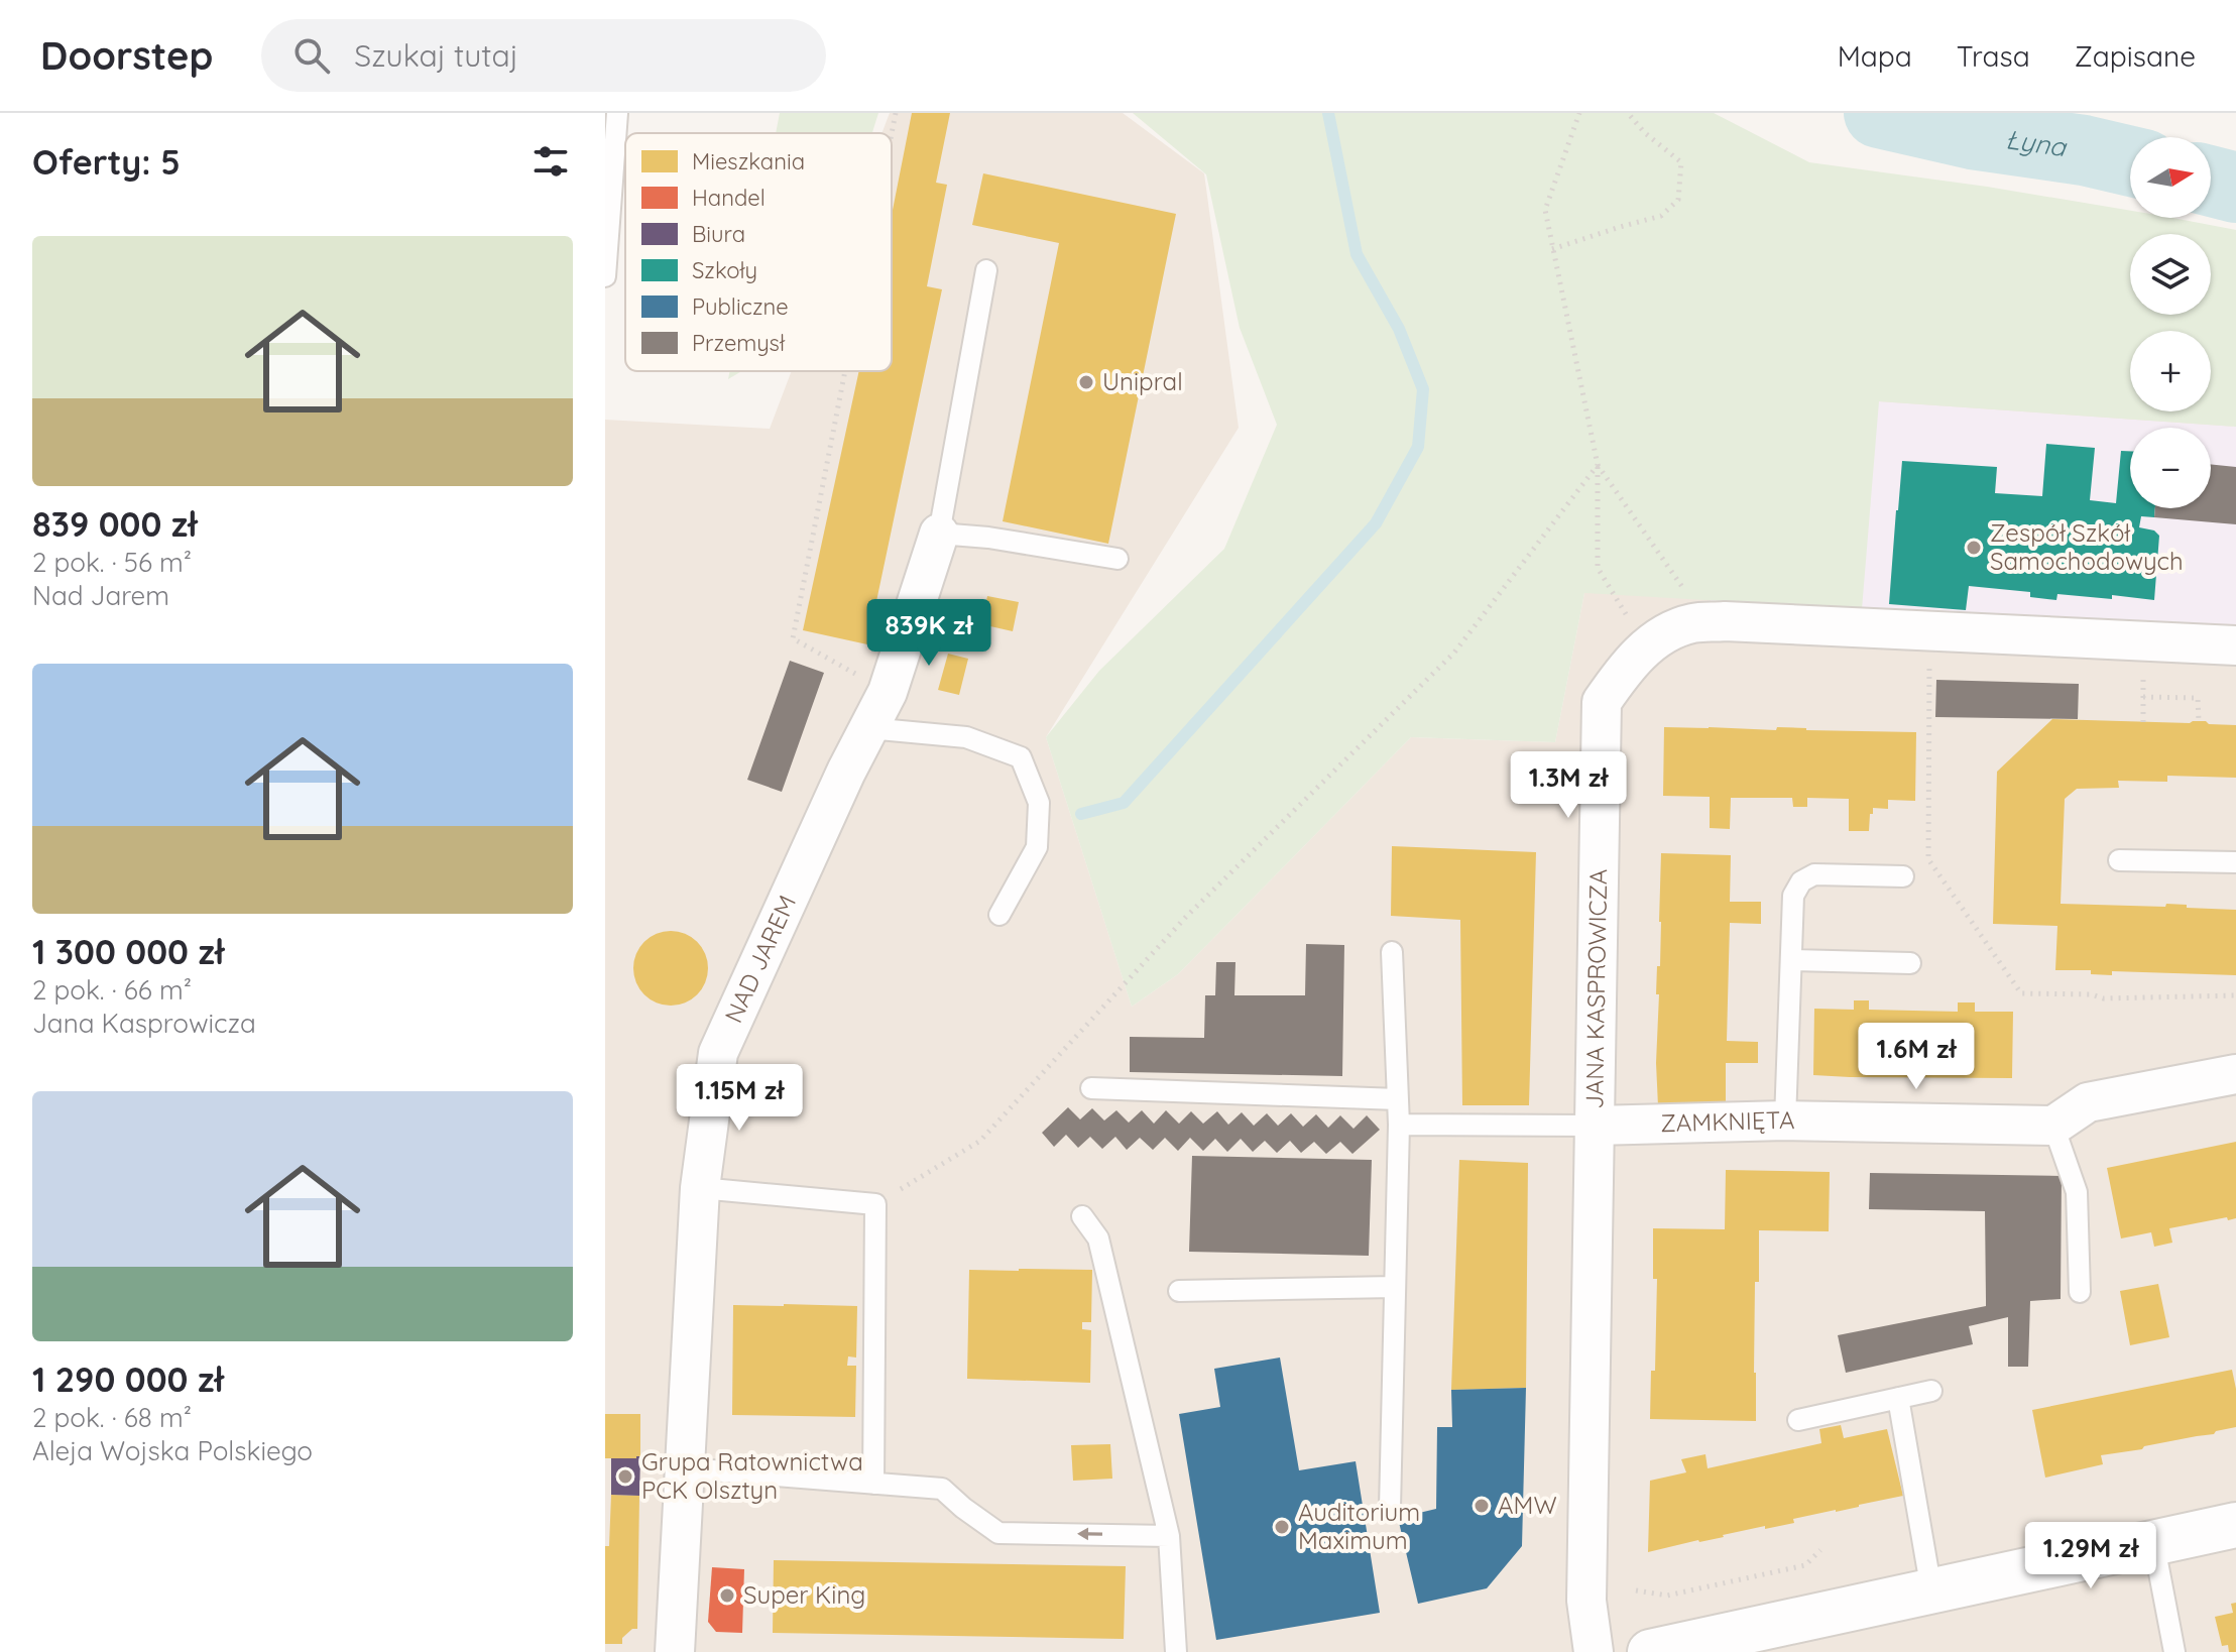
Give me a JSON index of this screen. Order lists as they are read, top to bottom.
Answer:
{
  "streets": {
    "street": ["NAD JAREM", "JANA KASPROWICZA", "ZAMKNIĘTA"]
  },
  "crossings": [
    ["JANA KASPROWICZA", "ZAMKNIĘTA"]
  ],
  "water": ["Łyna"],
  "places": [
    "Unipral",
    "Zespół Szkół Samochodowych",
    "Grupa Ratownictwa PCK Olsztyn",
    "AMW",
    "Auditorium Maximum",
    "Super King"
  ],
  "legend": [
    "Mieszkania",
    "Handel",
    "Biura",
    "Szkoły",
    "Publiczne",
    "Przemysł"
  ],
  "north": "right",
  "page": {
    "header": "Doorstep",
    "search": "Szukaj tutaj",
    "nav": ["Mapa", "Trasa", "Zapisane"],
    "heading": "Oferty: 5",
    "map_buttons": ["+", "−"],
    "list": [
      {
        "name": "839 000 zł",
        "note": "2 pok. · 56 m² · Nad Jarem"
      },
      {
        "name": "1 300 000 zł",
        "note": "2 pok. · 66 m² · Jana Kasprowicza"
      },
      {
        "name": "1 290 000 zł",
        "note": "2 pok. · 68 m² · Aleja Wojska Polskiego"
      }
    ],
    "price": [
      "839K zł",
      "1.3M zł",
      "1.6M zł",
      "1.15M zł",
      "1.29M zł"
    ]
  }
}
